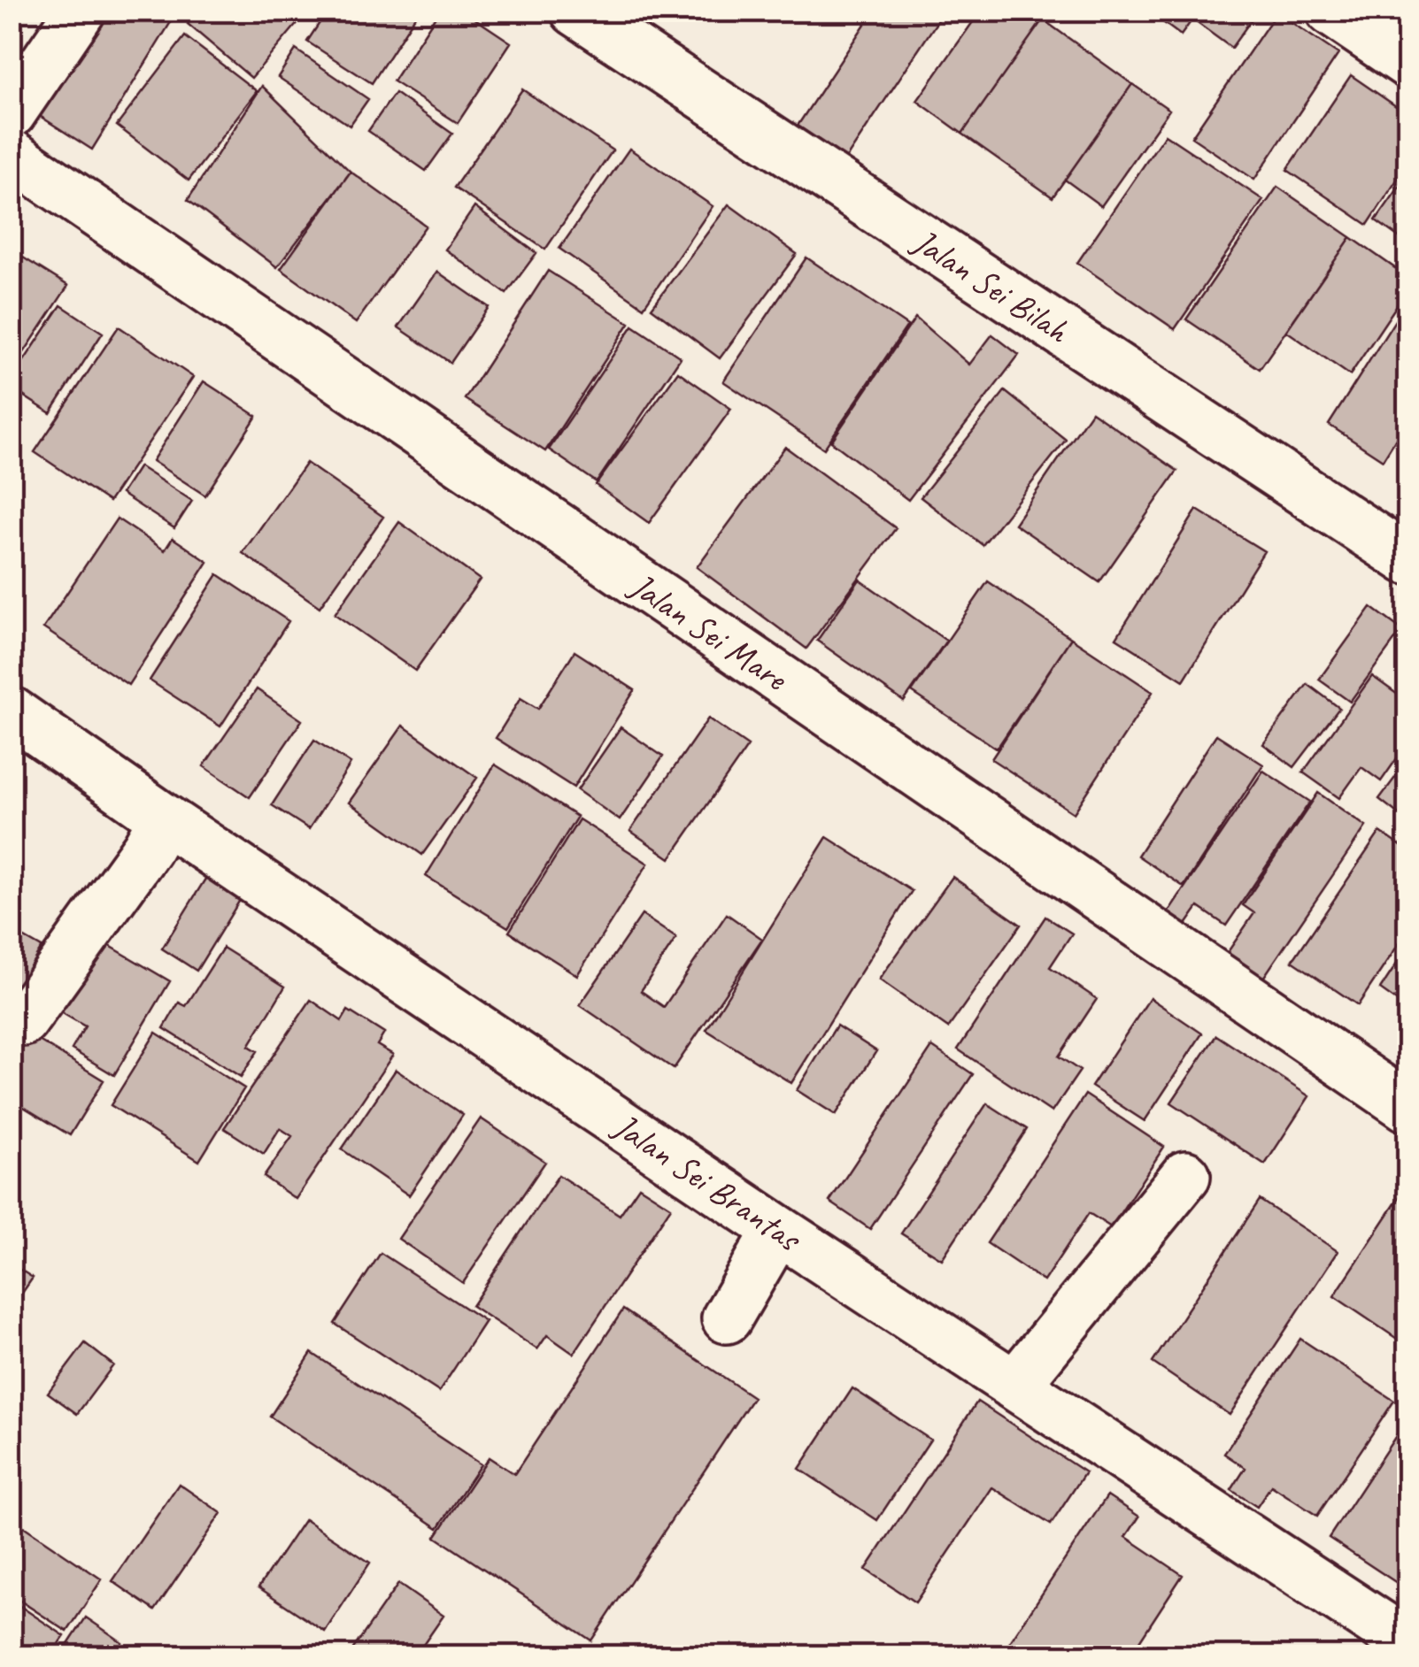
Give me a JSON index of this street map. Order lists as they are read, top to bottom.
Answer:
{
  "streets": {
    "street": ["Jalan Sei Bilah", "Jalan Sei Mare", "Jalan Sei Brantas"]
  }
}
